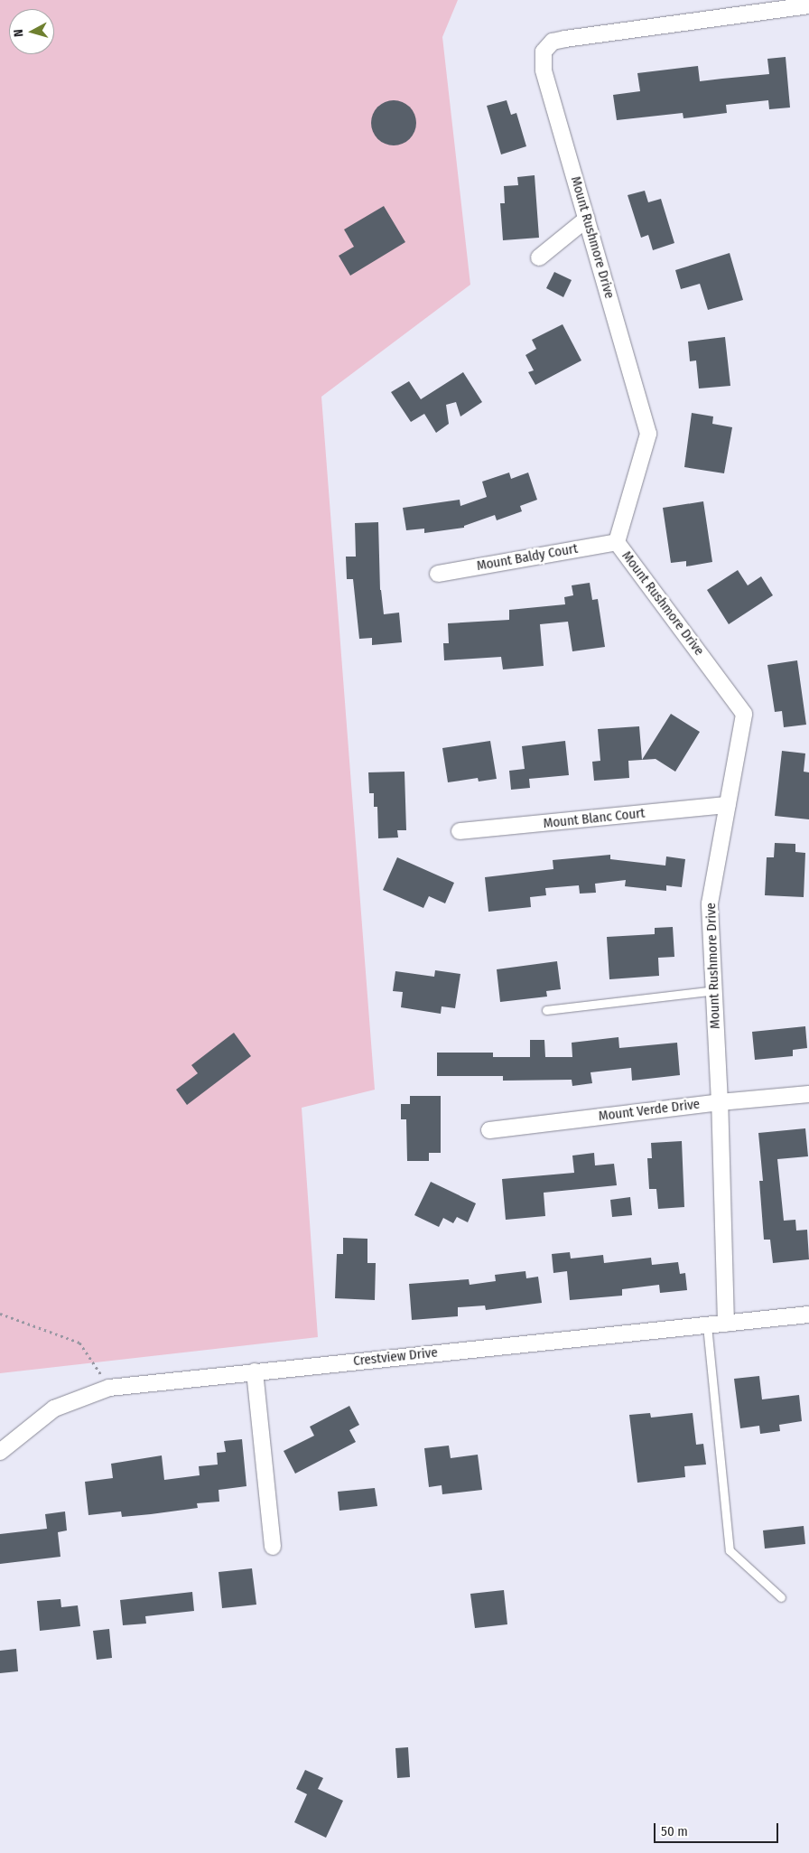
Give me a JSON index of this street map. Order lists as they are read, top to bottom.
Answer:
{
  "streets": {
    "street": [
      "Mount Rushmore Drive",
      "Mount Baldy Court",
      "Mount Blanc Court",
      "Mount Verde Drive",
      "Crestview Drive"
    ]
  },
  "crossings": [
    ["Mount Rushmore Drive", "Mount Baldy Court"],
    ["Mount Rushmore Drive", "Mount Blanc Court"],
    ["Mount Rushmore Drive", "Mount Verde Drive"],
    ["Mount Rushmore Drive", "Crestview Drive"]
  ],
  "scale_bar": "50 m",
  "north": "left"
}
